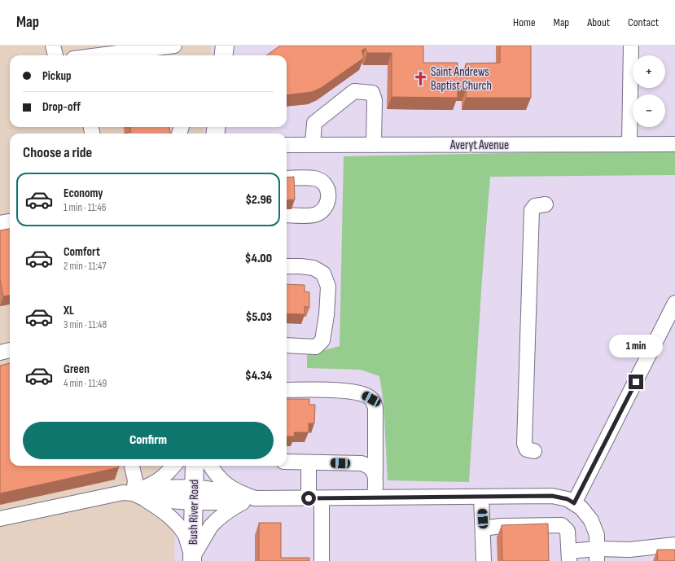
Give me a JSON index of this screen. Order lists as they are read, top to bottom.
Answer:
{
  "streets": {
    "main road": ["Bush River Road"],
    "street": ["Averyt Avenue"]
  },
  "places": {
    "church": ["Saint Andrews Baptist Church"]
  },
  "page": {
    "header": "Map",
    "nav": [
      "Home",
      "Map",
      "About",
      "Contact"
    ],
    "map_buttons": ["+", "−"],
    "banner": ["Pickup", "Drop-off"],
    "heading": "Choose a ride",
    "list": [
      {
        "name": "Economy",
        "note": "1 min · 11:46",
        "value": "$2.96"
      },
      {
        "name": "Comfort",
        "note": "2 min · 11:47",
        "value": "$4.00"
      },
      {
        "name": "XL",
        "note": "3 min · 11:48",
        "value": "$5.03"
      },
      {
        "name": "Green",
        "note": "4 min · 11:49",
        "value": "$4.34"
      }
    ],
    "bubble": "1 min",
    "buttons": "Confirm"
  }
}
